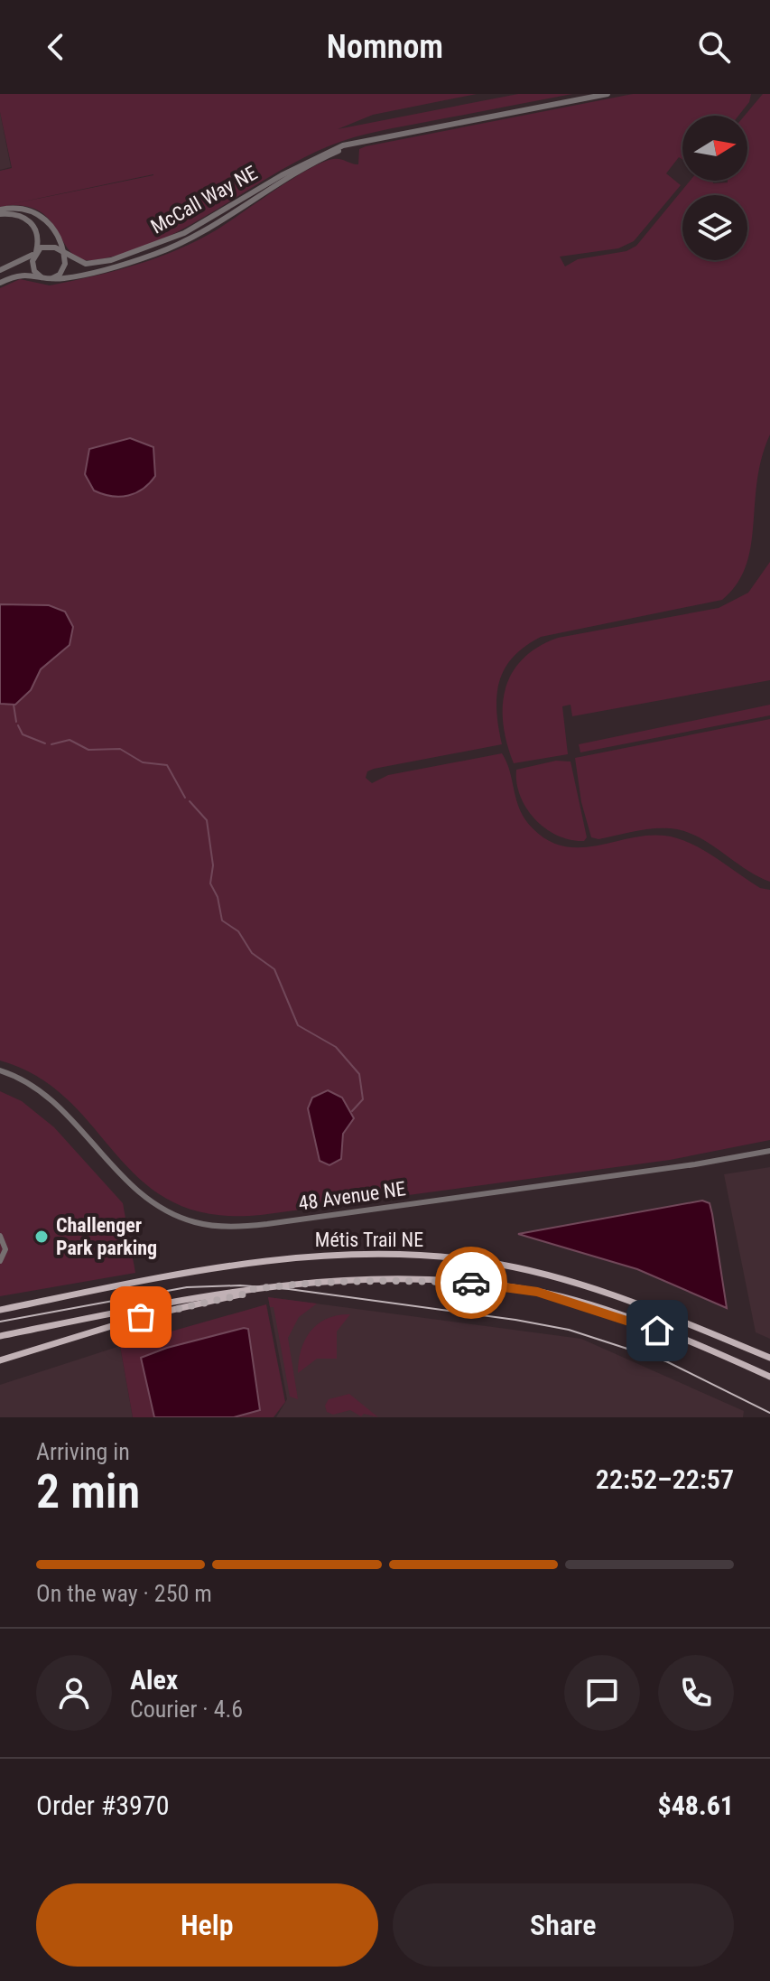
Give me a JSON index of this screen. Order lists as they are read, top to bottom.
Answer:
{
  "streets": {
    "main road": ["Métis Trail NE"],
    "street": ["McCall Way NE", "48 Avenue NE"]
  },
  "places": ["Challenger Park parking"],
  "north": "right",
  "page": {
    "header": "Nomnom",
    "heading": ["2 min", "Arriving in", "22:52–22:57"],
    "panel": [
      "Alex",
      "Courier · 4.6",
      "Order #3970",
      "$48.61"
    ],
    "bar": "On the way · 250 m",
    "buttons": ["Help", "Share"]
  }
}
